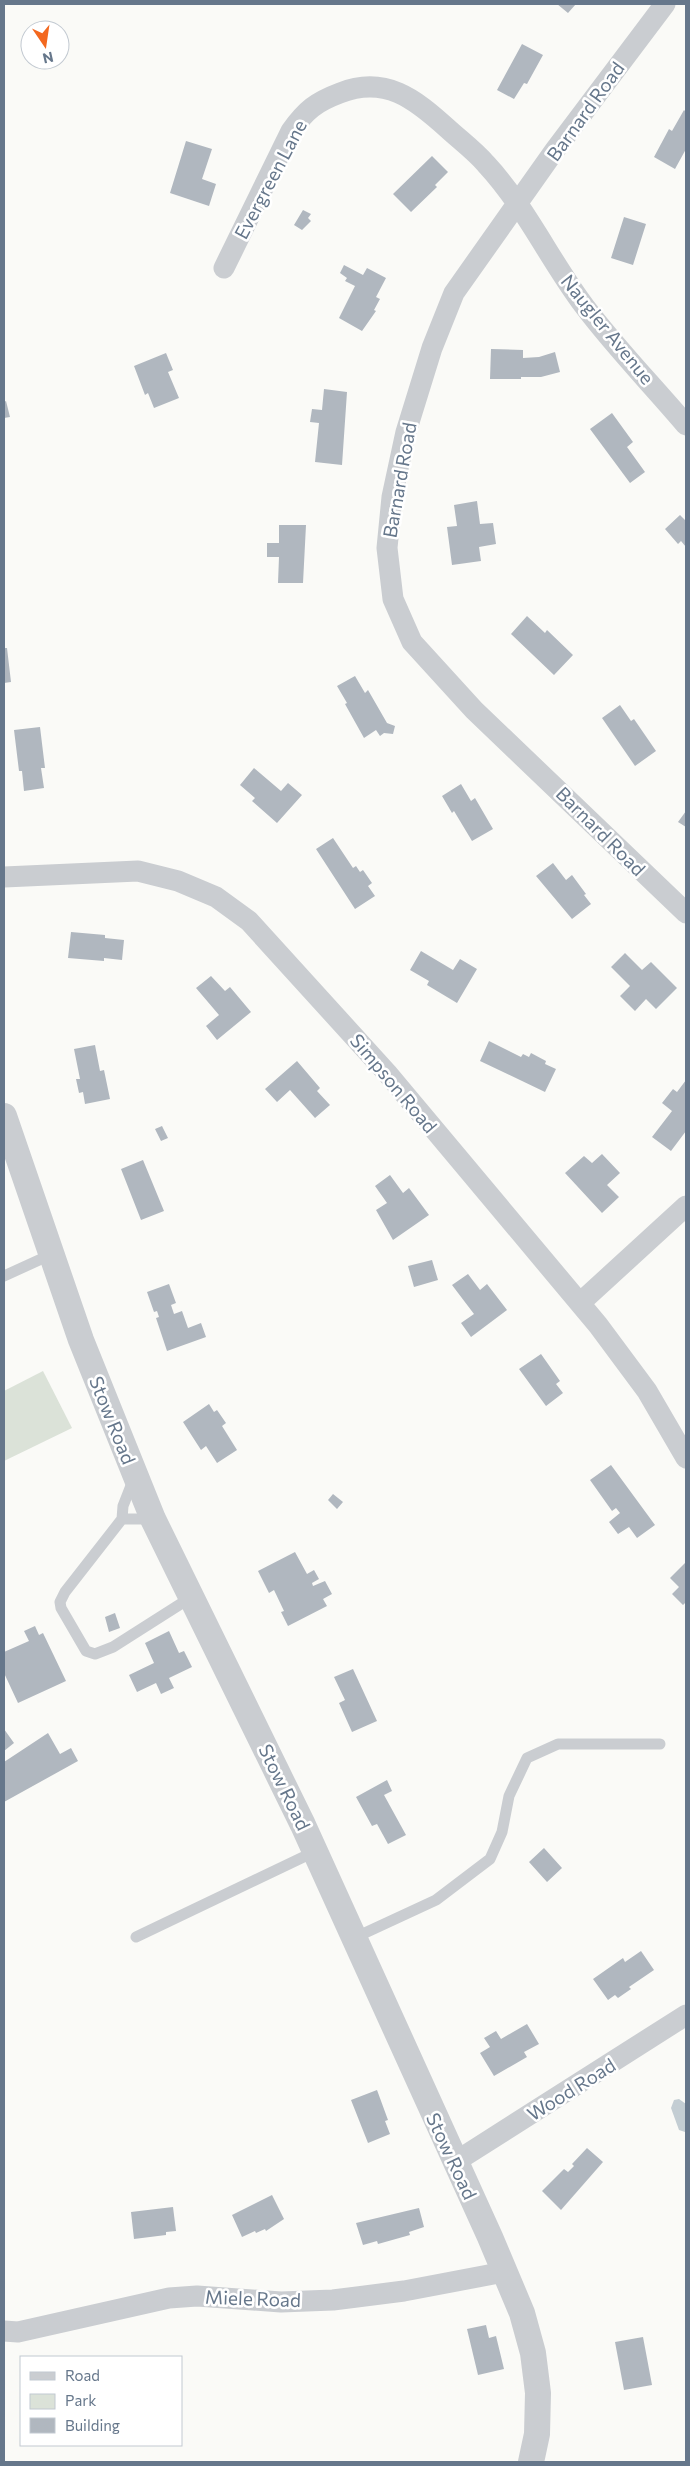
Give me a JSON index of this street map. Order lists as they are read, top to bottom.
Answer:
{
  "streets": {
    "street": [
      "Barnard Road",
      "Evergreen Lane",
      "Naugler Avenue",
      "Simpson Road",
      "Stow Road",
      "Wood Road",
      "Miele Road"
    ]
  },
  "crossings": [
    ["Barnard Road", "Evergreen Lane"],
    ["Barnard Road", "Naugler Avenue"],
    ["Evergreen Lane", "Naugler Avenue"],
    ["Stow Road", "Wood Road"],
    ["Stow Road", "Miele Road"]
  ],
  "legend": ["Road", "Park", "Building"],
  "north": "bottom"
}
